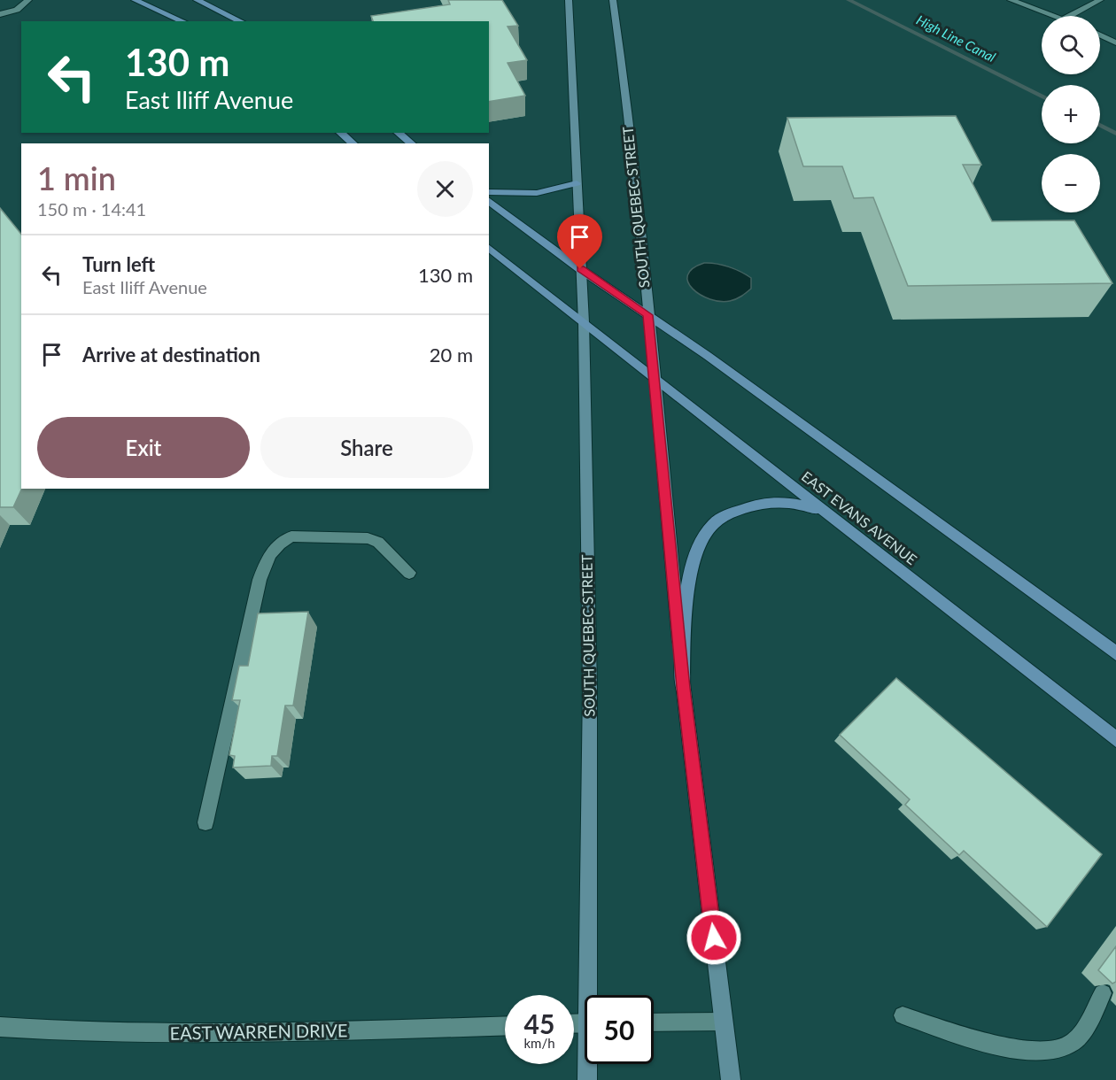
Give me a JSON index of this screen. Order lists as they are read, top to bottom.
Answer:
{
  "streets": {
    "main road": ["SOUTH QUEBEC STREET", "EAST EVANS AVENUE"],
    "street": ["EAST WARREN DRIVE"]
  },
  "crossings": [
    ["SOUTH QUEBEC STREET", "EAST EVANS AVENUE"]
  ],
  "water": ["High Line Canal"],
  "page": {
    "map_buttons": ["+", "−"],
    "turn": ["130 m", "East Iliff Avenue"],
    "heading": ["1 min", "150 m · 14:41"],
    "list": [
      {
        "name": "Turn left",
        "note": "East Iliff Avenue",
        "value": "130 m"
      },
      {
        "name": "Arrive at destination",
        "value": "20 m"
      }
    ],
    "buttons": ["Exit", "Share"],
    "speed": "45 km/h",
    "limit": "50"
  }
}
